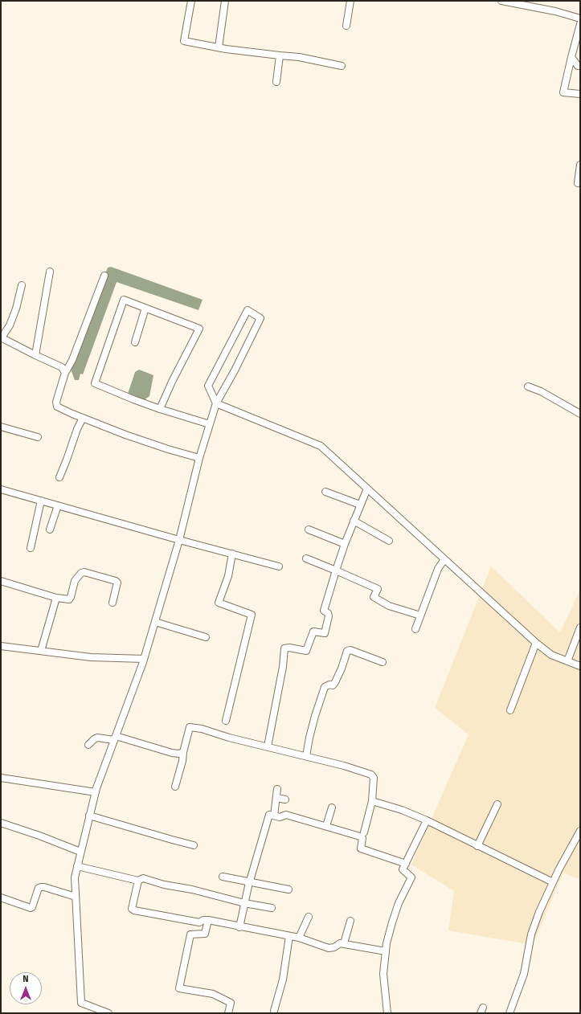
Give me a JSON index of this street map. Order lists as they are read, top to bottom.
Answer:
{
  "north": "top"
}
